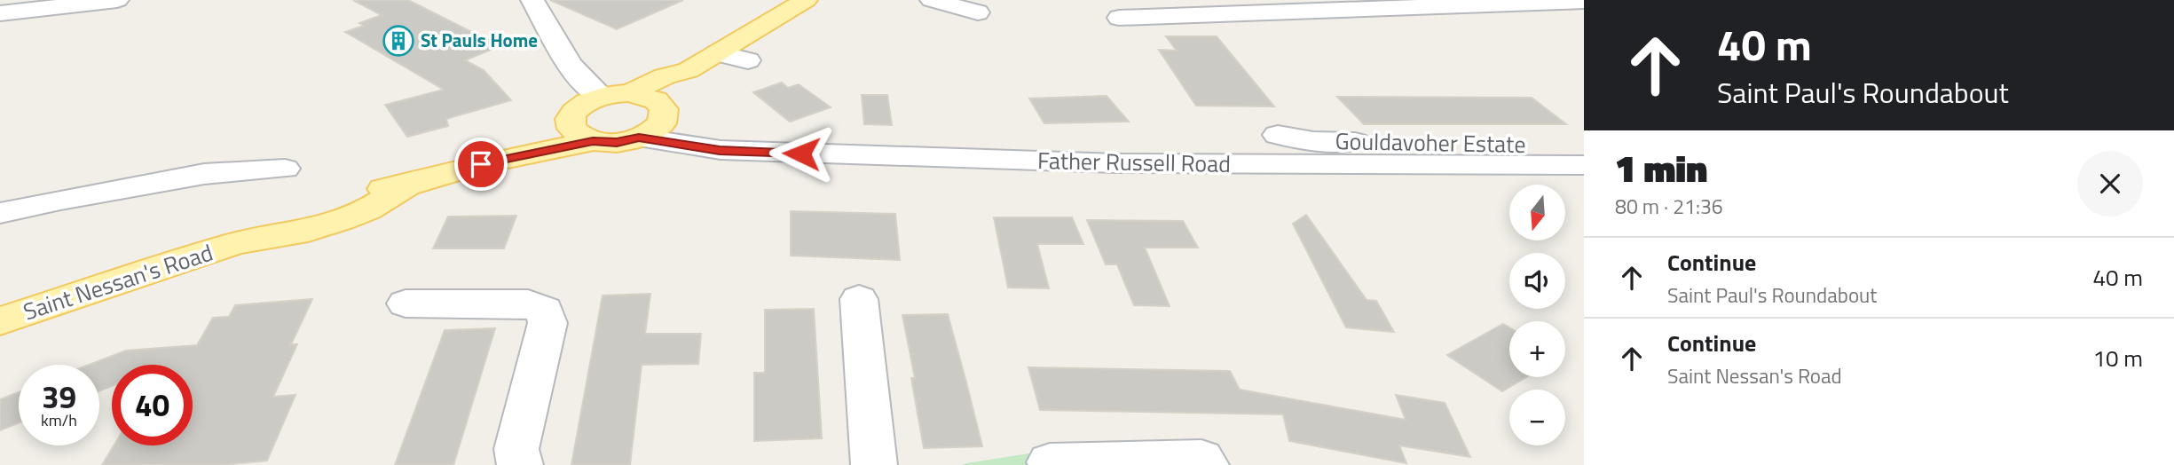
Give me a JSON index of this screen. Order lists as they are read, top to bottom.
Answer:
{
  "streets": {
    "main road": ["Saint Nessan's Road"],
    "street": ["Gouldavoher Estate", "Father Russell Road"]
  },
  "crossings": [
    ["Father Russell Road", "Saint Nessan's Road"]
  ],
  "places": {
    "building": ["St Pauls Home"]
  },
  "north": "bottom",
  "page": {
    "turn": ["40 m", "Saint Paul's Roundabout"],
    "heading": ["1 min", "80 m · 21:36"],
    "map_buttons": ["+", "−"],
    "list": [
      {
        "name": "Continue",
        "note": "Saint Paul's Roundabout",
        "value": "40 m"
      },
      {
        "name": "Continue",
        "note": "Saint Nessan's Road",
        "value": "10 m"
      }
    ],
    "speed": "39 km/h",
    "limit": "40"
  }
}
